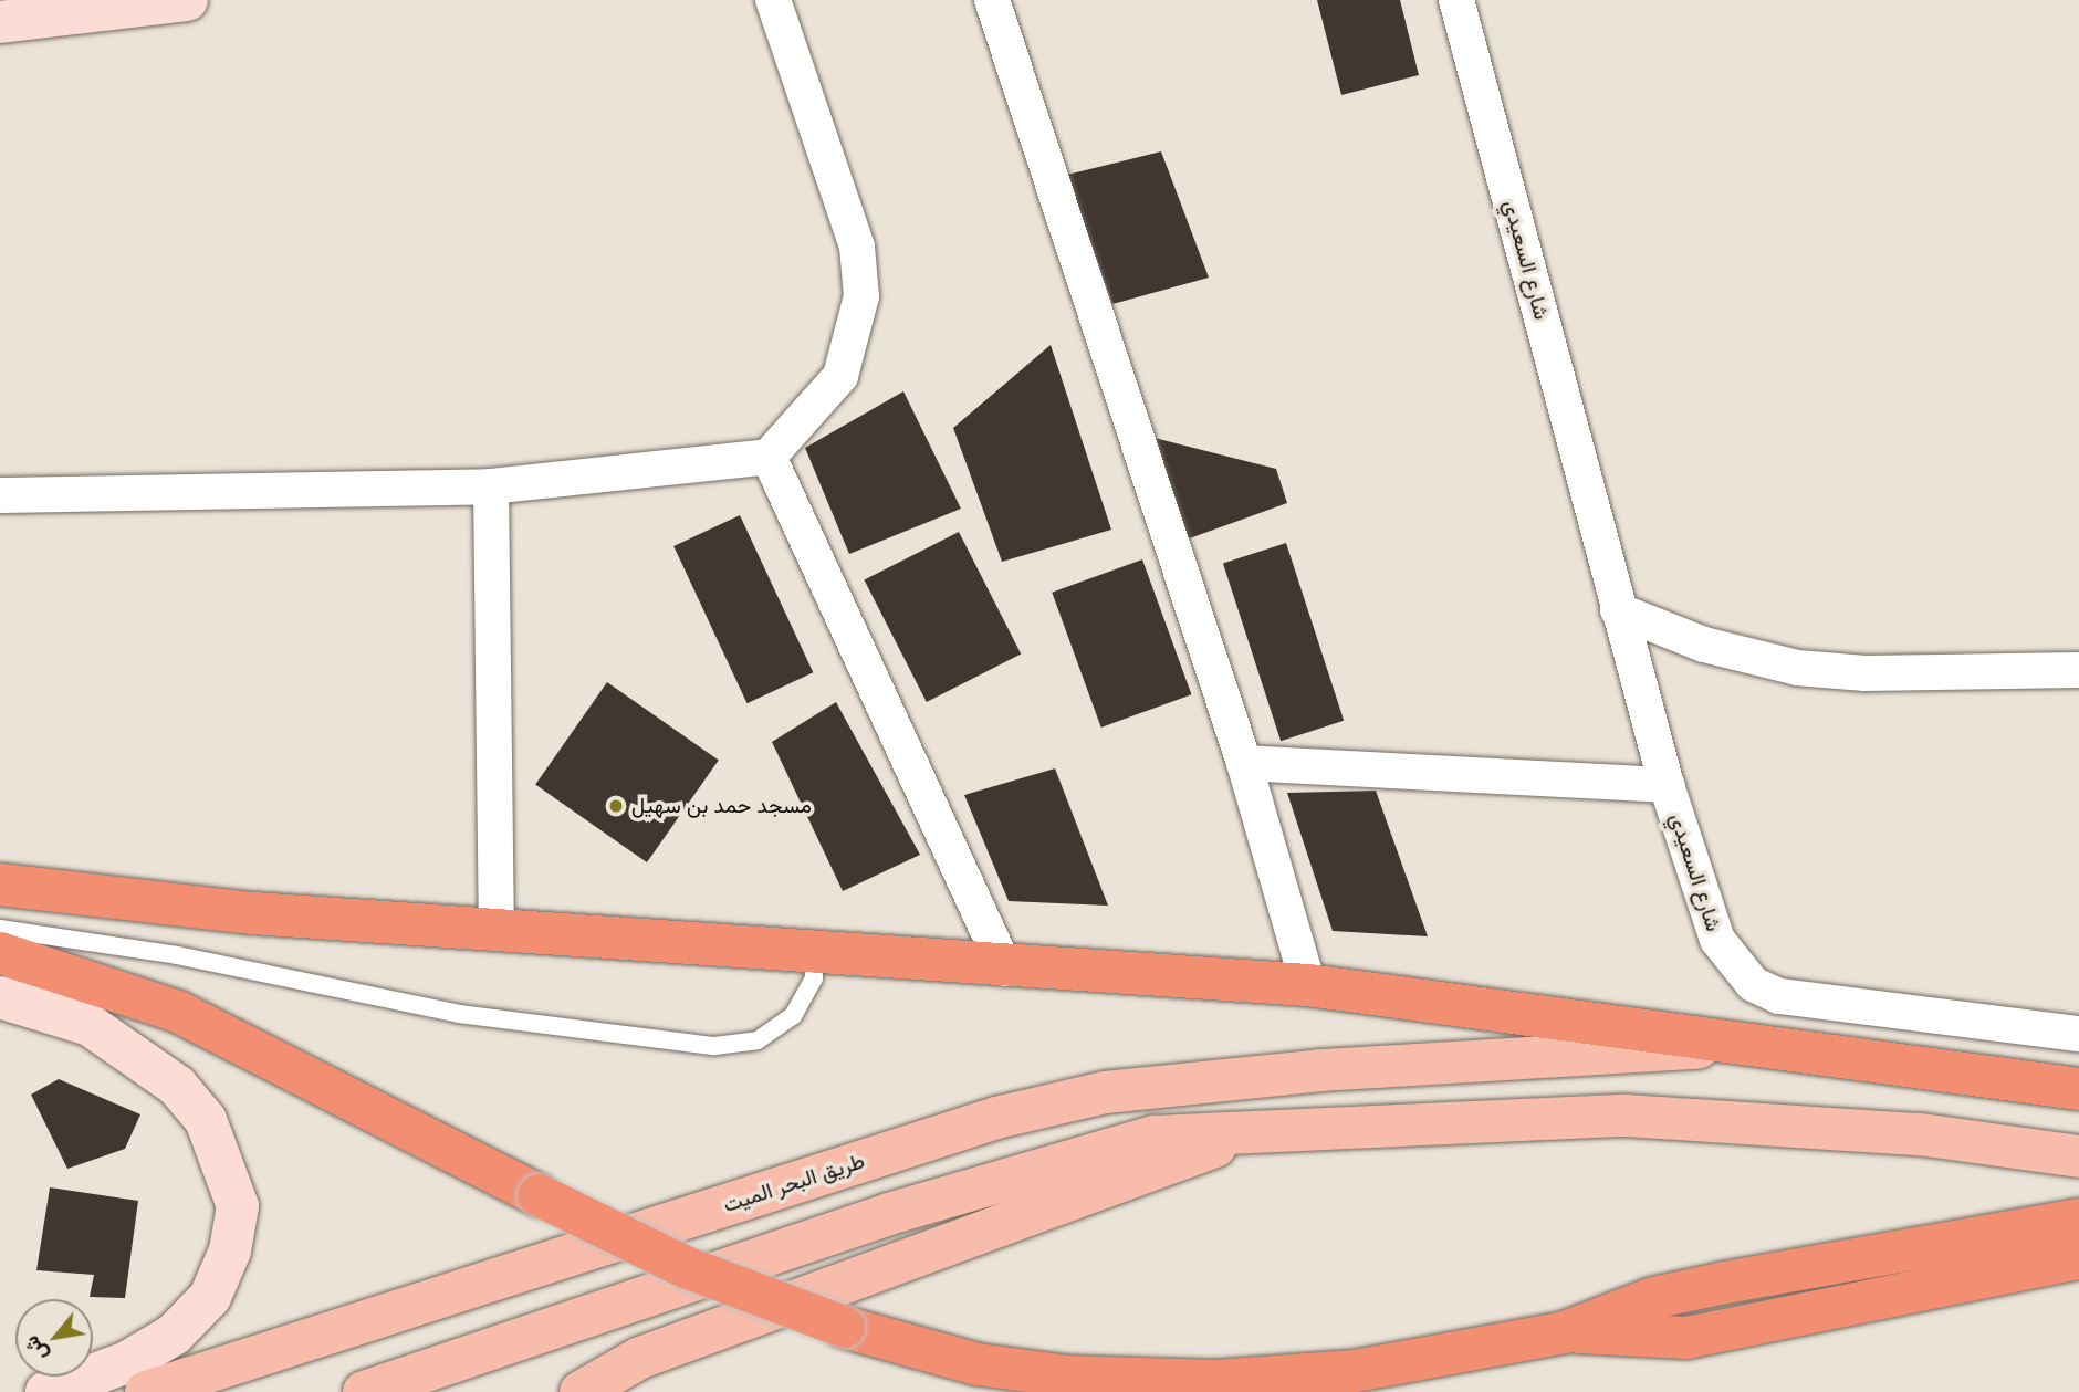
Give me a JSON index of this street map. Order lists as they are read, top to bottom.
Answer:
{
  "streets": {
    "main road": ["طريق البحر الميت"],
    "street": ["شارع السعيدي"]
  },
  "places": ["مسجد حمد بن سهيل"],
  "north": "bottom left"
}
